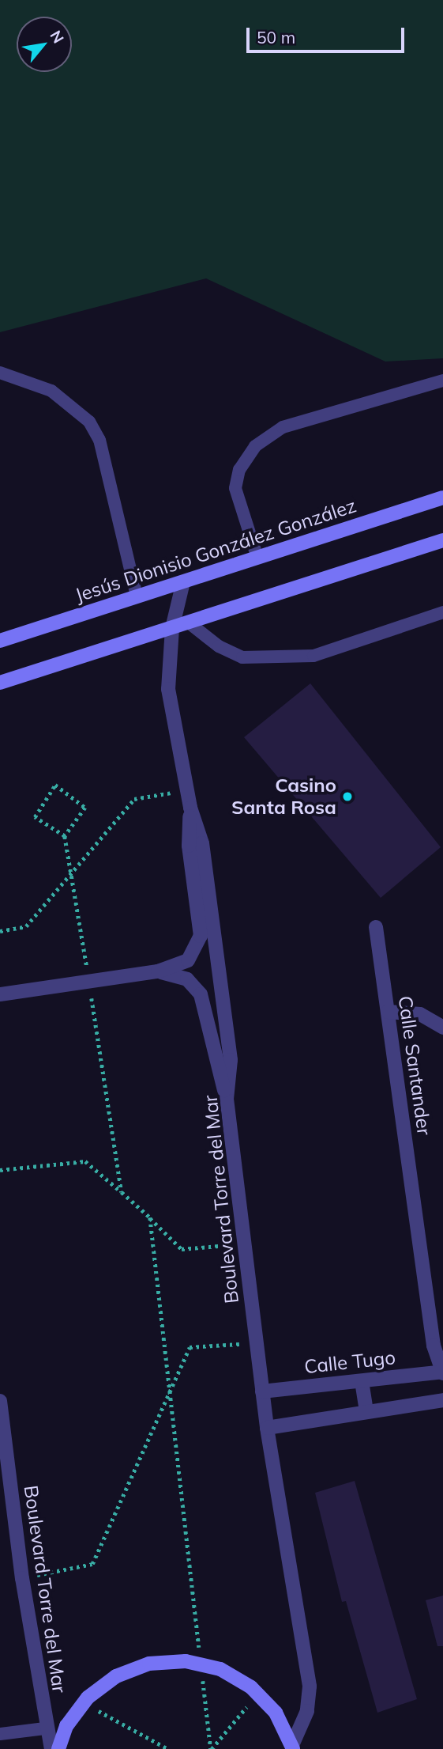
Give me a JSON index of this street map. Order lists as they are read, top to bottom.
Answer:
{
  "streets": {
    "main road": ["Jesús Dionisio González González"],
    "street": ["Calle Santander", "Boulevard Torre del Mar", "Calle Tugo"]
  },
  "crossings": [
    ["Jesús Dionisio González González", "Boulevard Torre del Mar"],
    ["Calle Santander", "Calle Tugo"],
    ["Boulevard Torre del Mar", "Calle Tugo"]
  ],
  "places": ["Casino Santa Rosa"],
  "scale_bar": "50 m",
  "north": "top right"
}
